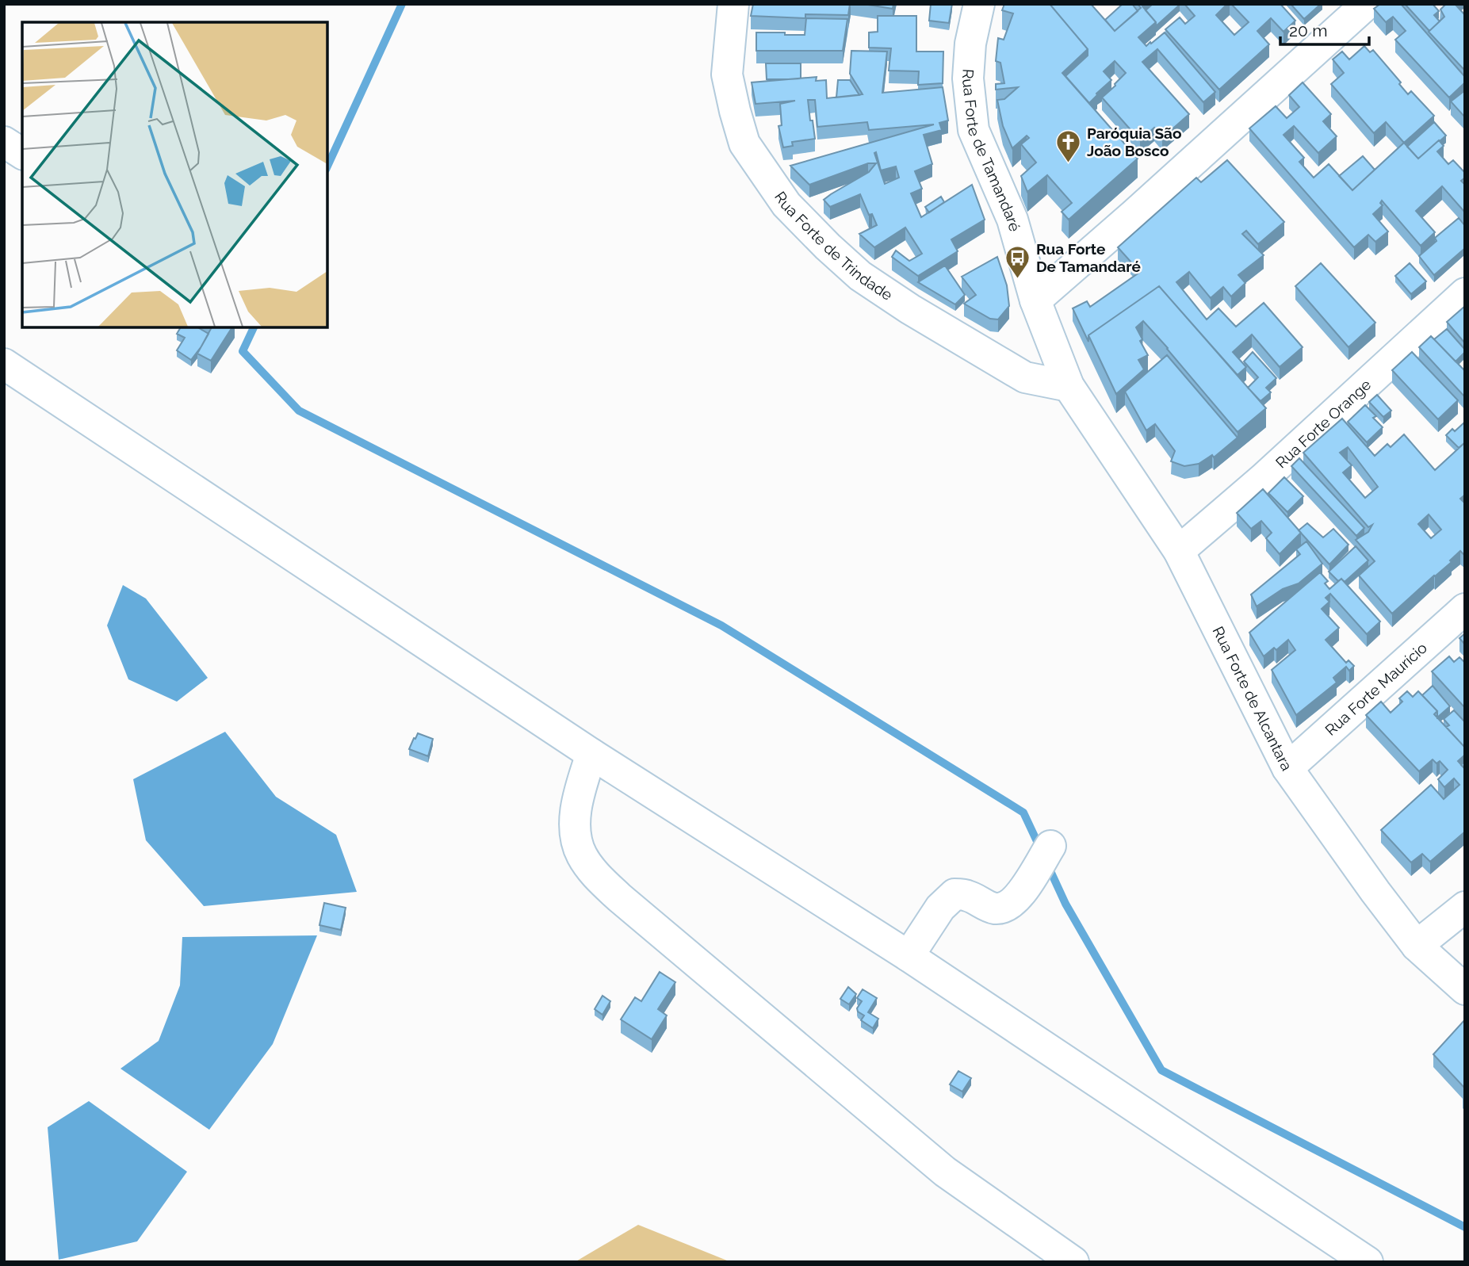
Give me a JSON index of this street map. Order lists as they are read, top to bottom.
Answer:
{
  "streets": {
    "street": [
      "Rua Forte de Tamandaré",
      "Rua Forte de Trindade",
      "Rua Forte Orange",
      "Rua Forte Maurício",
      "Rua Forte de Alcantara"
    ]
  },
  "crossings": [
    ["Rua Forte de Tamandaré", "Rua Forte de Trindade"],
    ["Rua Forte de Tamandaré", "Rua Forte de Alcantara"],
    ["Rua Forte de Trindade", "Rua Forte de Alcantara"],
    ["Rua Forte Orange", "Rua Forte de Alcantara"],
    ["Rua Forte Maurício", "Rua Forte de Alcantara"]
  ],
  "places": {
    "church": ["Paróquia São João Bosco"],
    "bus stop": ["Rua Forte De Tamandaré"]
  },
  "scale_bar": "20 m"
}
